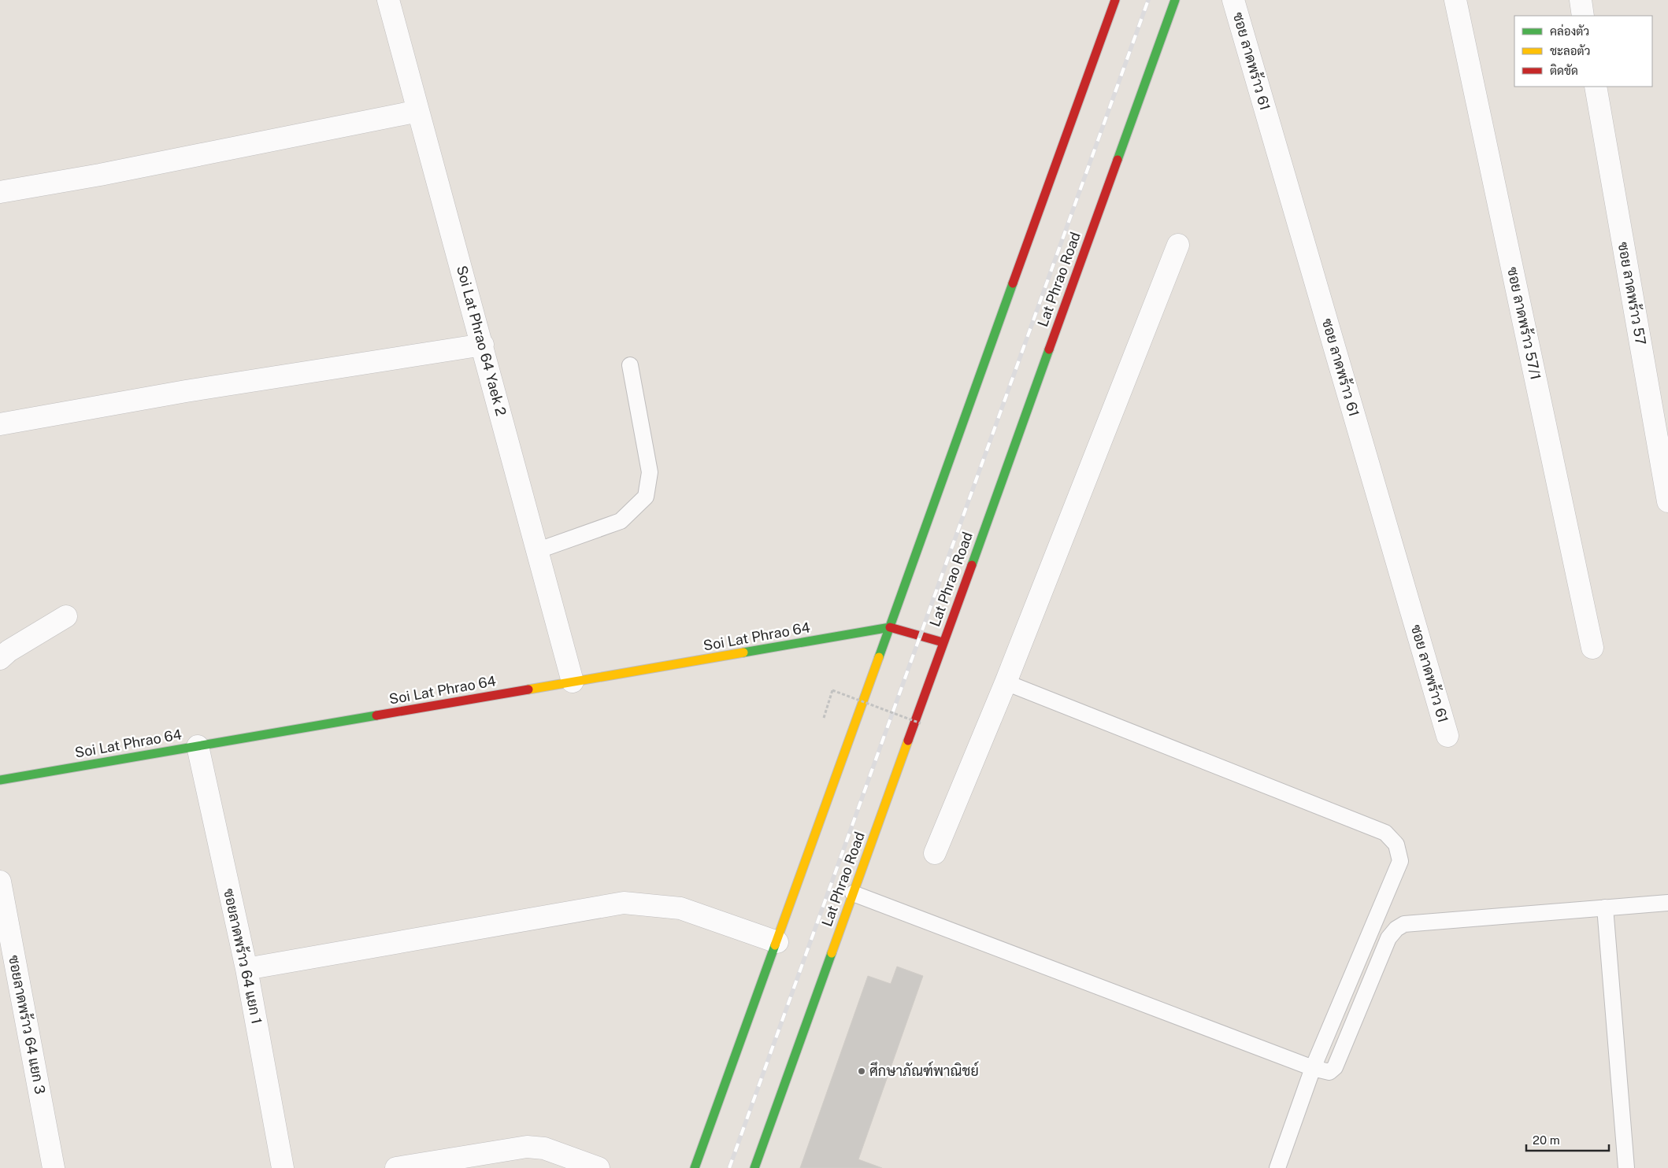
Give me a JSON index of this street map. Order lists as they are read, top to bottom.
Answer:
{
  "streets": {
    "main road": ["Lat Phrao Road", "Soi Lat Phrao 64"],
    "street": [
      "ซอย ลาดพร้าว 61",
      "ซอย ลาดพร้าว 57",
      "ซอย ลาดพร้าว 57/1",
      "Soi Lat Phrao 64 Yaek 2",
      "ซอยลาดพร้าว 64 แยก 1",
      "ซอยลาดพร้าว 64 แยก 3"
    ]
  },
  "crossings": [
    ["Soi Lat Phrao 64 Yaek 2", "Soi Lat Phrao 64"],
    ["Soi Lat Phrao 64", "ซอยลาดพร้าว 64 แยก 1"]
  ],
  "places": ["ศึกษาภัณฑ์พาณิชย์"],
  "legend": ["คล่องตัว", "ชะลอตัว", "ติดขัด"],
  "scale_bar": "20 m"
}
